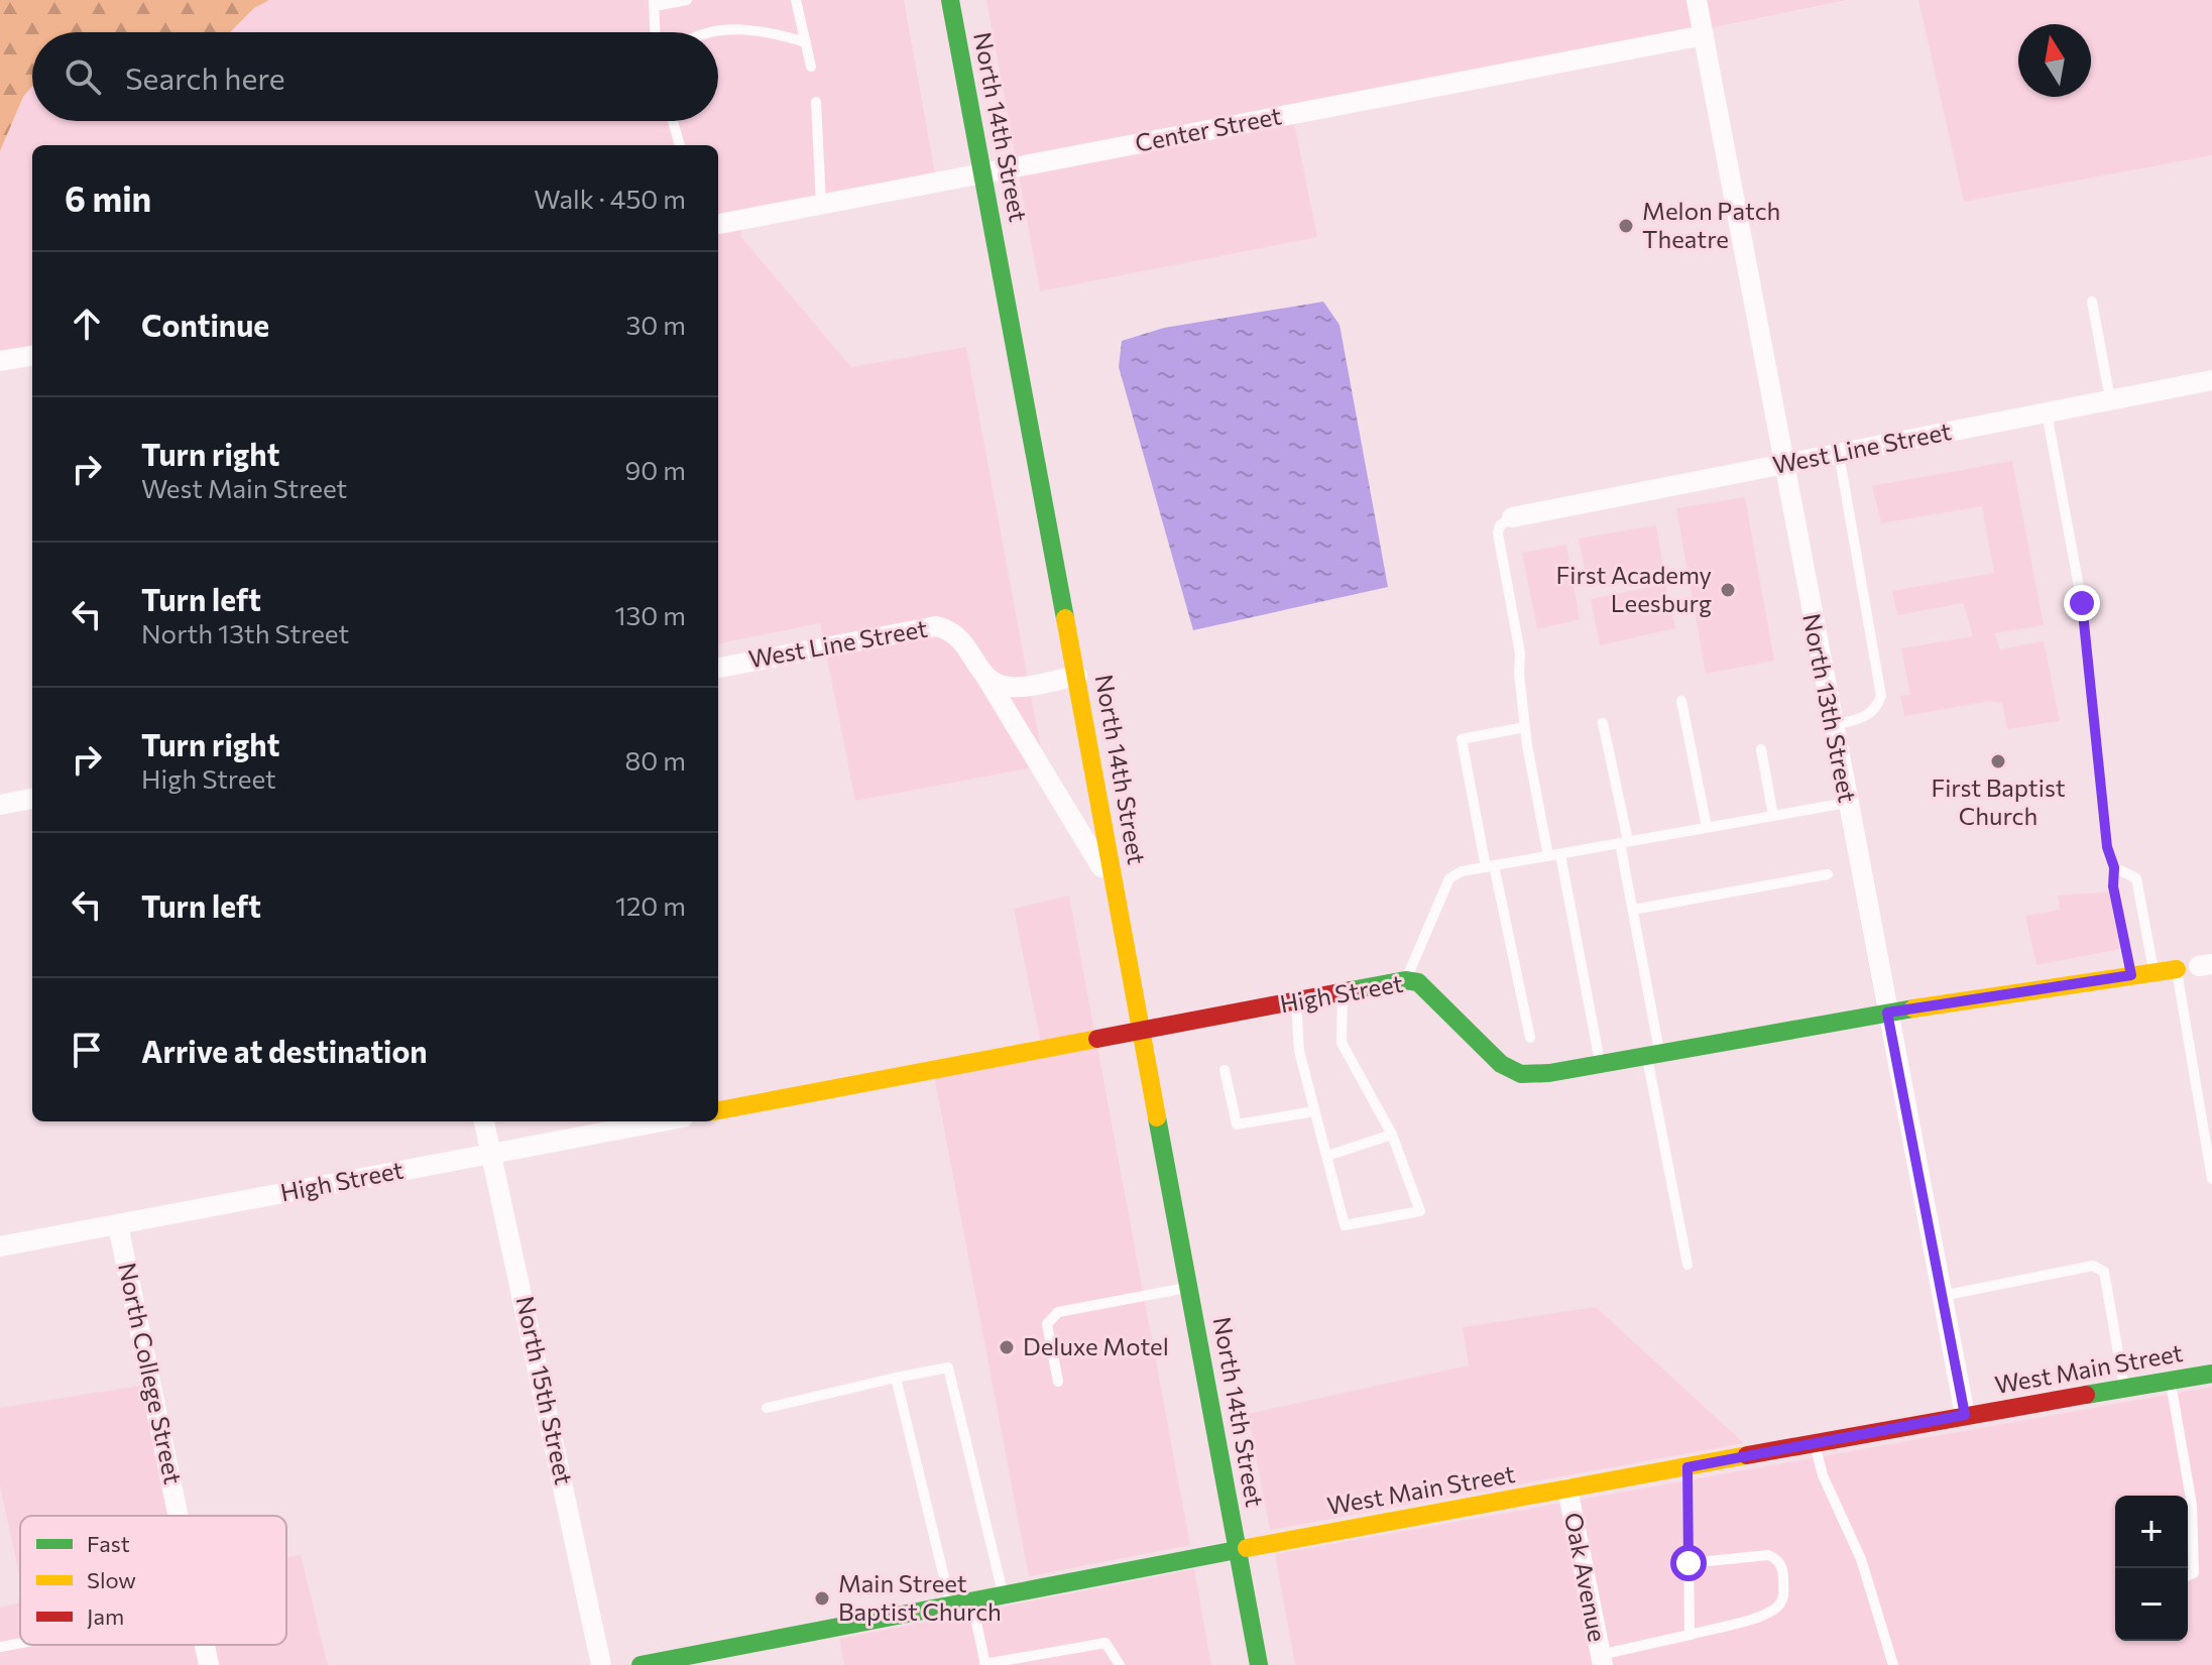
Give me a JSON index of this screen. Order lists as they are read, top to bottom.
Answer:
{
  "streets": {
    "main road": ["North 14th Street", "High Street", "West Main Street"],
    "street": [
      "Center Street",
      "West Line Street",
      "North 13th Street",
      "North College Street",
      "North 15th Street",
      "Oak Avenue"
    ]
  },
  "crossings": [
    ["North 14th Street", "Center Street"],
    ["North 14th Street", "West Line Street"],
    ["North 14th Street", "High Street"],
    ["North 14th Street", "West Main Street"],
    ["Center Street", "North 13th Street"],
    ["West Line Street", "North 13th Street"],
    ["North 13th Street", "High Street"],
    ["North 13th Street", "West Main Street"],
    ["High Street", "North College Street"],
    ["High Street", "North 15th Street"],
    ["West Main Street", "Oak Avenue"]
  ],
  "places": [
    "Melon Patch Theatre",
    "First Academy Leesburg",
    "First Baptist Church",
    "Deluxe Motel",
    "Main Street Baptist Church"
  ],
  "legend": ["Fast", "Slow", "Jam"],
  "north": "top",
  "page": {
    "search": "Search here",
    "heading": ["6 min", "Walk · 450 m"],
    "list": [
      ["Continue", "30 m"],
      ["Turn right", "West Main Street", "90 m"],
      ["Turn left", "North 13th Street", "130 m"],
      ["Turn right", "High Street", "80 m"],
      ["Turn left", "120 m"],
      "Arrive at destination"
    ],
    "map_buttons": ["+", "−"]
  }
}
